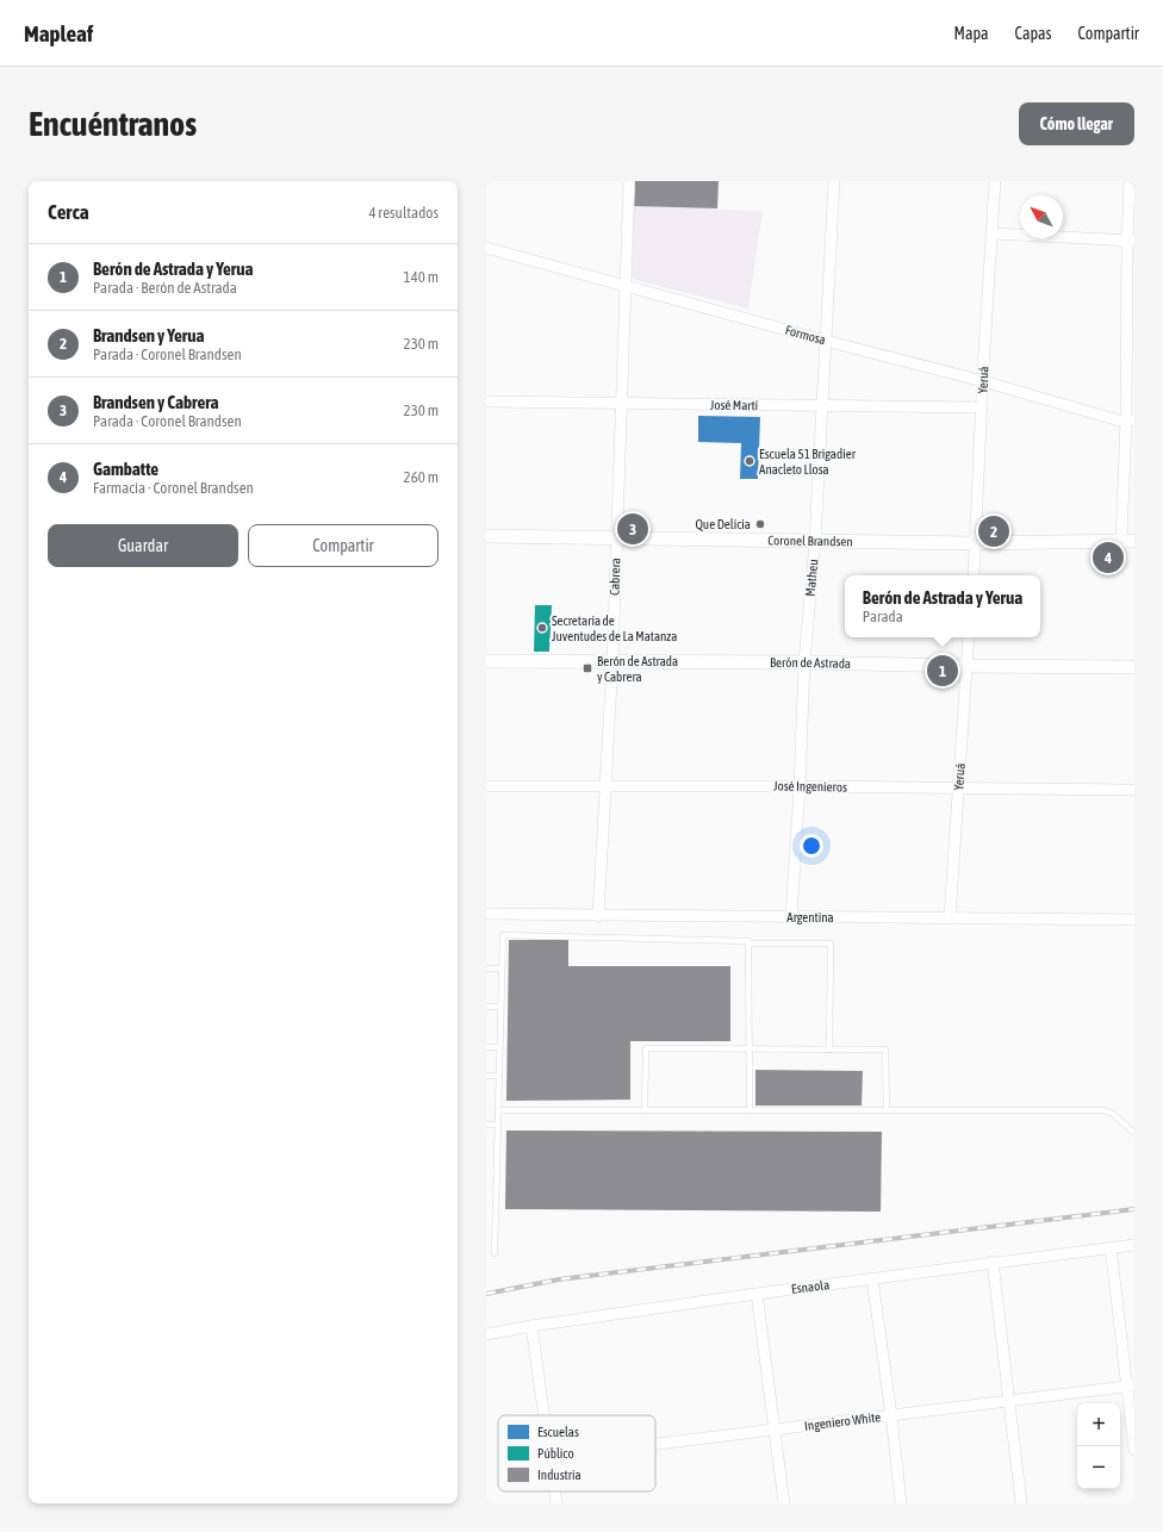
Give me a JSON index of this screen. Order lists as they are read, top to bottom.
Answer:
{
  "streets": {
    "street": [
      "Formosa",
      "Yeruá",
      "José Martí",
      "Coronel Brandsen",
      "Cabrera",
      "Matheu",
      "Berón de Astrada",
      "José Ingenieros",
      "Argentina",
      "Esnaola",
      "Ingeniero White"
    ]
  },
  "crossings": [
    ["Formosa", "Yeruá"],
    ["Formosa", "Cabrera"],
    ["Formosa", "Matheu"],
    ["Yeruá", "José Martí"],
    ["Yeruá", "Coronel Brandsen"],
    ["Yeruá", "Berón de Astrada"],
    ["Yeruá", "José Ingenieros"],
    ["Yeruá", "Argentina"],
    ["José Martí", "Cabrera"],
    ["José Martí", "Matheu"],
    ["Coronel Brandsen", "Cabrera"],
    ["Coronel Brandsen", "Matheu"],
    ["Cabrera", "Berón de Astrada"],
    ["Cabrera", "José Ingenieros"],
    ["Cabrera", "Argentina"],
    ["Matheu", "Berón de Astrada"],
    ["Matheu", "José Ingenieros"],
    ["Matheu", "Argentina"]
  ],
  "places": {
    "other": ["Escuela 51 Brigadier Anacleto Llosa", "Que Delicia", "Secretaría de Juventudes de La Matanza"],
    "transit": ["Berón de Astrada y Cabrera"]
  },
  "legend": ["Escuelas", "Público", "Industria"],
  "north": "top left",
  "page": {
    "header": "Mapleaf",
    "nav": ["Mapa", "Capas", "Compartir"],
    "buttons": [
      "Cómo llegar",
      ["Guardar", "Compartir"]
    ],
    "title": "Encuéntranos",
    "heading": ["Cerca", "4 resultados"],
    "list": [
      {
        "mark": "1",
        "name": "Berón de Astrada y Yerua",
        "note": "Parada · Berón de Astrada",
        "value": "140 m"
      },
      {
        "mark": "2",
        "name": "Brandsen y Yerua",
        "note": "Parada · Coronel Brandsen",
        "value": "230 m"
      },
      {
        "mark": "3",
        "name": "Brandsen y Cabrera",
        "note": "Parada · Coronel Brandsen",
        "value": "230 m"
      },
      {
        "mark": "4",
        "name": "Gambatte",
        "note": "Farmacia · Coronel Brandsen",
        "value": "260 m"
      }
    ],
    "pins": [
      "3",
      "2",
      "4",
      "1"
    ],
    "popup": ["Berón de Astrada y Yerua", "Parada"],
    "map_buttons": ["+", "−"]
  }
}
